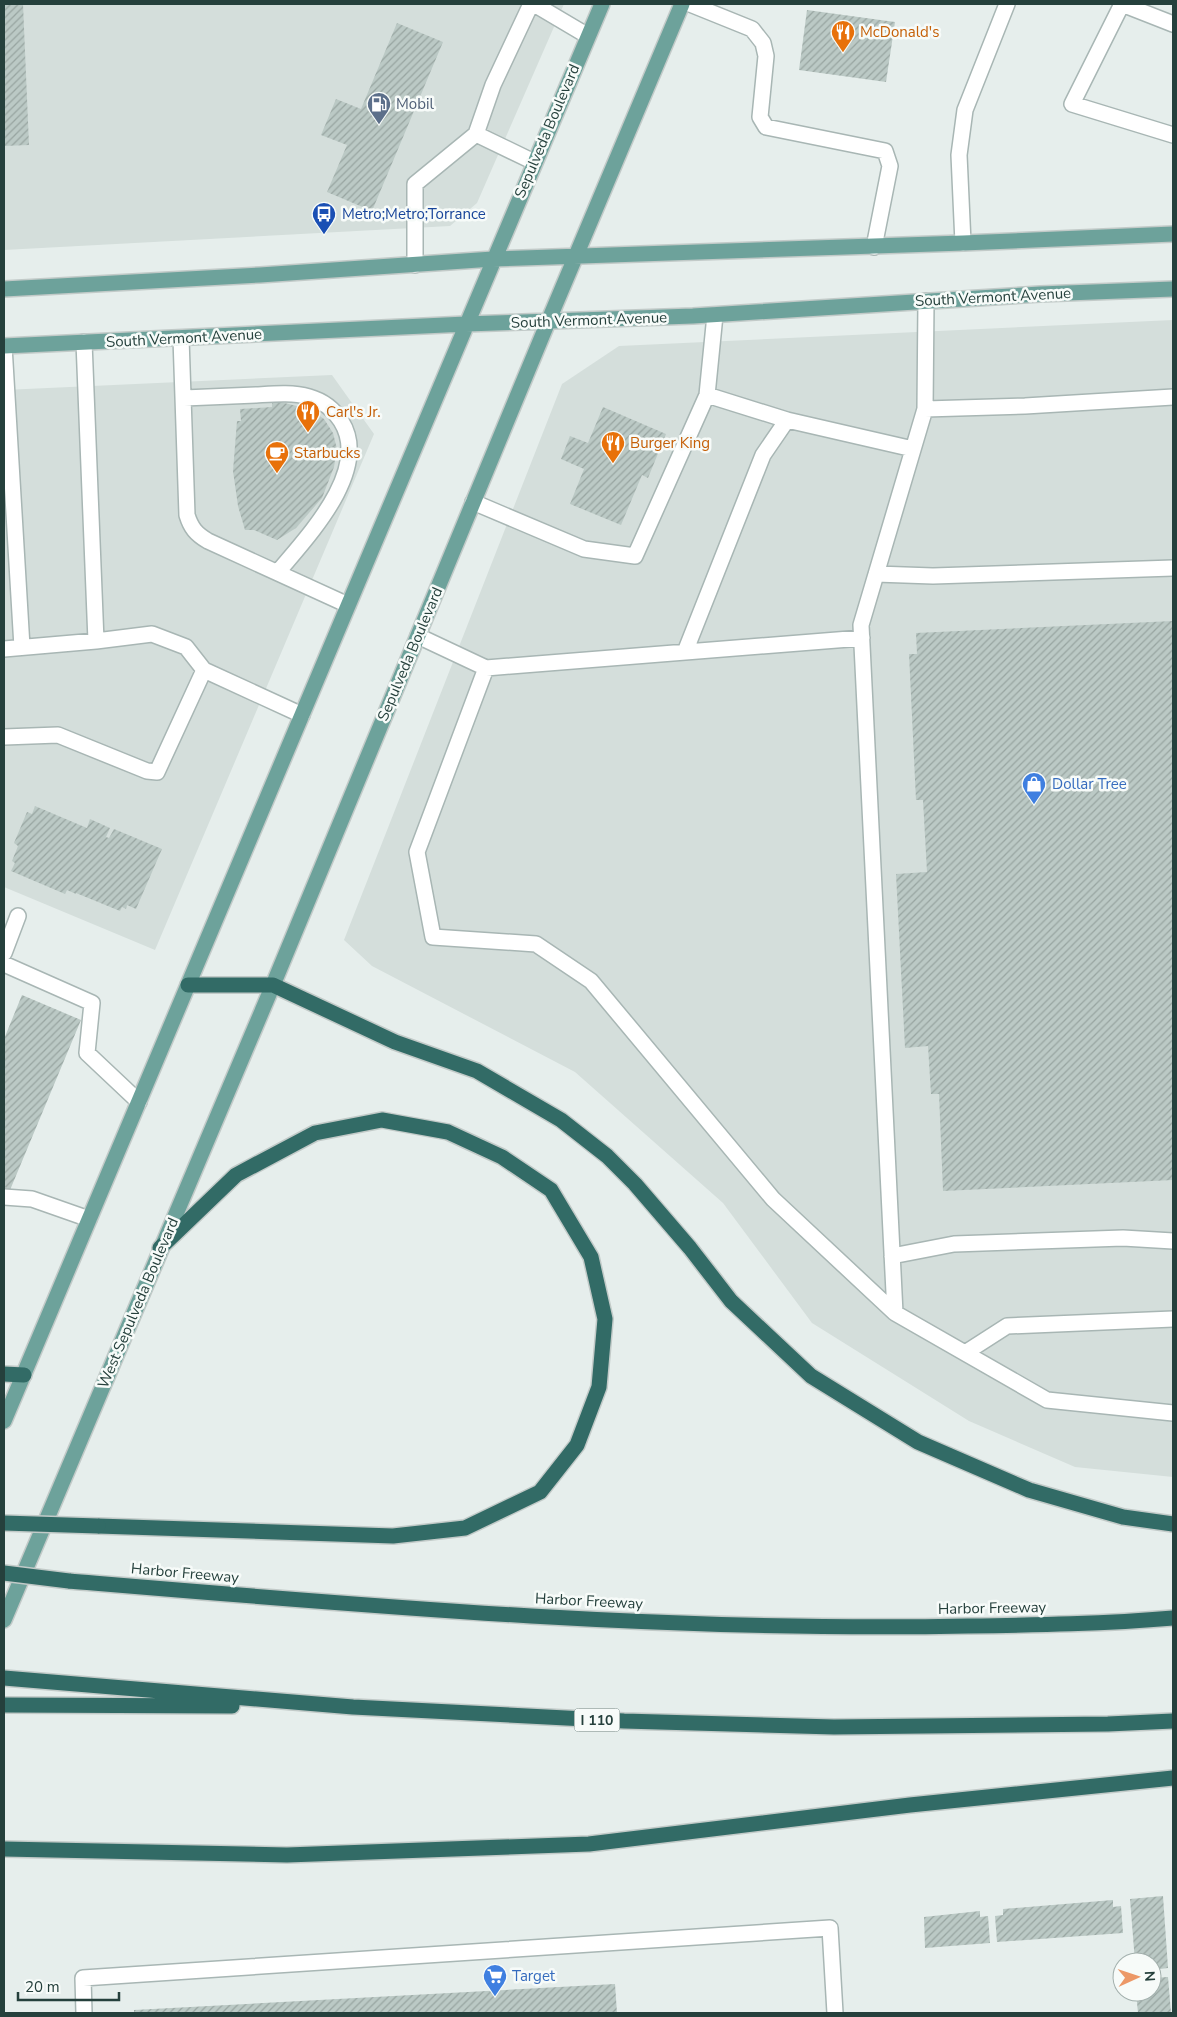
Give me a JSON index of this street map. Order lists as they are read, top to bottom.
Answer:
{
  "streets": {
    "highway": ["Harbor Freeway", "I 110"],
    "main road": ["Sepulveda Boulevard", "South Vermont Avenue", "West Sepulveda Boulevard"]
  },
  "crossings": [
    ["Sepulveda Boulevard", "South Vermont Avenue"],
    ["Sepulveda Boulevard", "West Sepulveda Boulevard"]
  ],
  "places": {
    "restaurant": ["McDonald's", "Carl's Jr.", "Burger King"],
    "fuel station": ["Mobil"],
    "bus stop": ["Metro;Metro;Torrance"],
    "cafe": ["Starbucks"],
    "shop": ["Dollar Tree"],
    "supermarket": ["Target"]
  },
  "scale_bar": "20 m",
  "north": "right"
}
